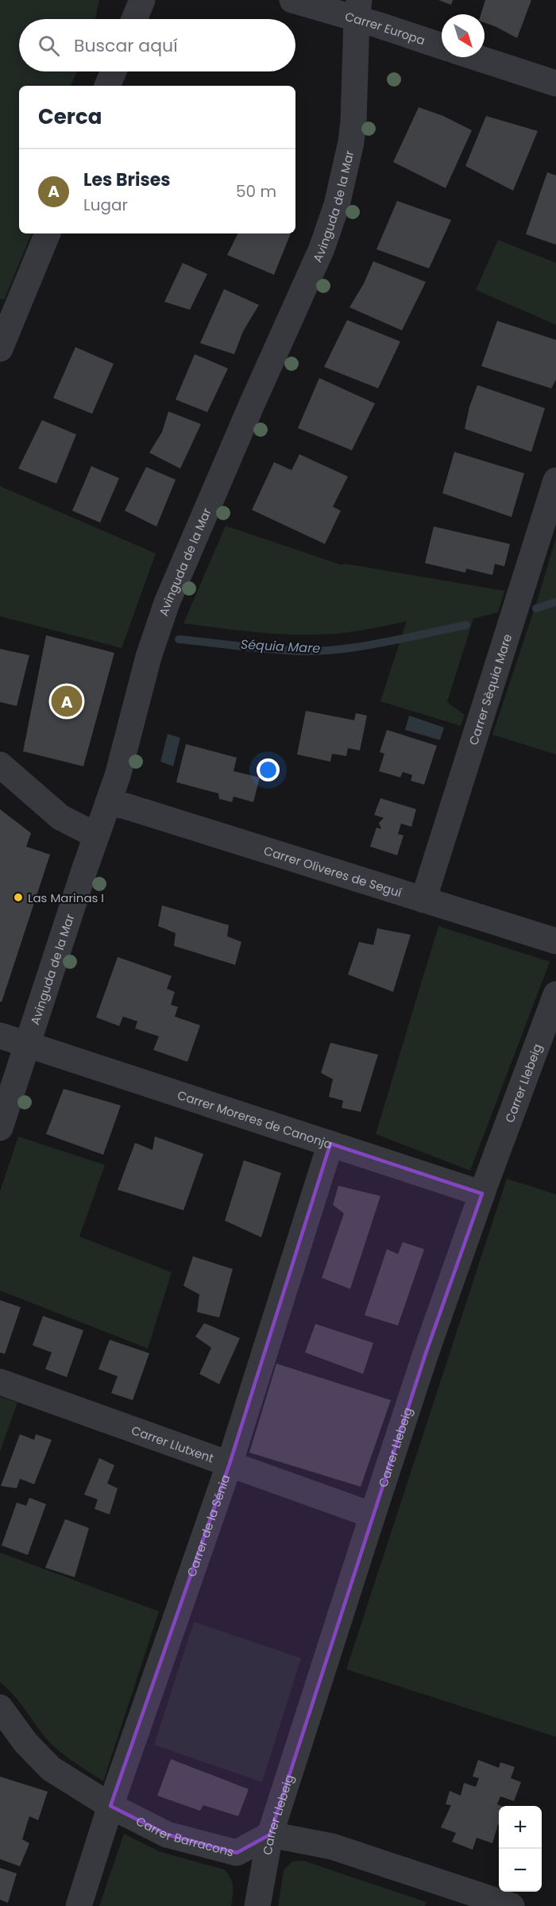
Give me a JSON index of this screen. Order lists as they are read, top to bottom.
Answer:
{
  "streets": {
    "street": [
      "Carrer Europa",
      "Avinguda de la Mar",
      "Carrer Sèquia Mare",
      "Carrer Oliveres de Seguí",
      "Carrer Llebeig",
      "Carrer Moreres de Canonja",
      "Carrer Llutxent",
      "Carrer de la Sénia",
      "Carrer Barracons"
    ]
  },
  "crossings": [
    ["Carrer Europa", "Avinguda de la Mar"],
    ["Avinguda de la Mar", "Carrer Oliveres de Seguí"],
    ["Avinguda de la Mar", "Carrer Moreres de Canonja"],
    ["Carrer Sèquia Mare", "Carrer Oliveres de Seguí"],
    ["Carrer Llebeig", "Carrer Moreres de Canonja"],
    ["Carrer Llebeig", "Carrer Llutxent"],
    ["Carrer Llebeig", "Carrer Barracons"],
    ["Carrer Moreres de Canonja", "Carrer de la Sénia"],
    ["Carrer Llutxent", "Carrer de la Sénia"],
    ["Carrer de la Sénia", "Carrer Barracons"]
  ],
  "water": ["Séquia Mare"],
  "places": ["Las Marinas I"],
  "north": "bottom right",
  "page": {
    "search": "Buscar aquí",
    "heading": "Cerca",
    "list": [
      {
        "mark": "A",
        "name": "Les Brises",
        "note": "Lugar",
        "value": "50 m"
      }
    ],
    "pins": "A",
    "map_buttons": ["+", "−"]
  }
}
